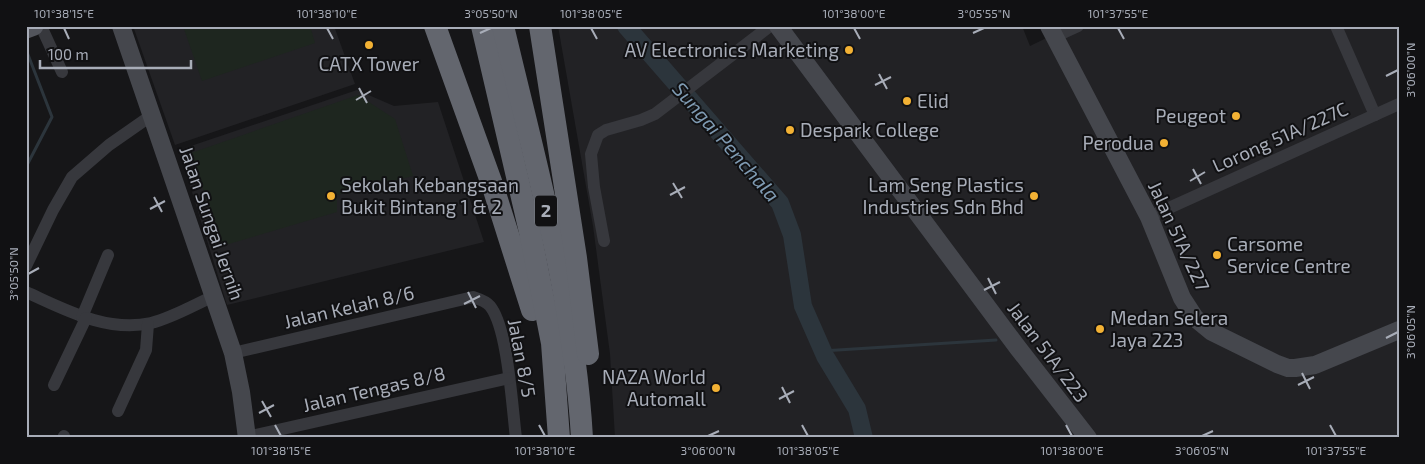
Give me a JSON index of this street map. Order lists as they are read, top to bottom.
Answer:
{
  "streets": {
    "highway": ["2"],
    "street": [
      "Lorong 51A/227C",
      "Jalan Sungai Jernih",
      "Jalan 51A/227",
      "Jalan Kelah 8/6",
      "Jalan 51A/223",
      "Jalan 8/5",
      "Jalan Tengas 8/8"
    ]
  },
  "crossings": [
    ["Lorong 51A/227C", "Jalan 51A/227"],
    ["Jalan Sungai Jernih", "Jalan Kelah 8/6"],
    ["Jalan Sungai Jernih", "Jalan Tengas 8/8"],
    ["Jalan Kelah 8/6", "Jalan 8/5"],
    ["Jalan 8/5", "Jalan Tengas 8/8"]
  ],
  "water": ["Sungai Penchala"],
  "places": [
    "CATX Tower",
    "AV Electronics Marketing",
    "Elid",
    "Peugeot",
    "Despark College",
    "Perodua",
    "Sekolah Kebangsaan Bukit Bintang 1 & 2",
    "Lam Seng Plastics Industries Sdn Bhd",
    "Carsome Service Centre",
    "Medan Selera Jaya 223",
    "NAZA World Automall"
  ],
  "scale_bar": "100 m",
  "coordinates": [
    "101°38'15\"E",
    "101°38'10\"E",
    "3°05'50\"N",
    "101°38'05\"E",
    "101°38'00\"E",
    "3°05'55\"N",
    "101°37'55\"E",
    "3°06'00\"N",
    "3°06'05\"N"
  ]
}
